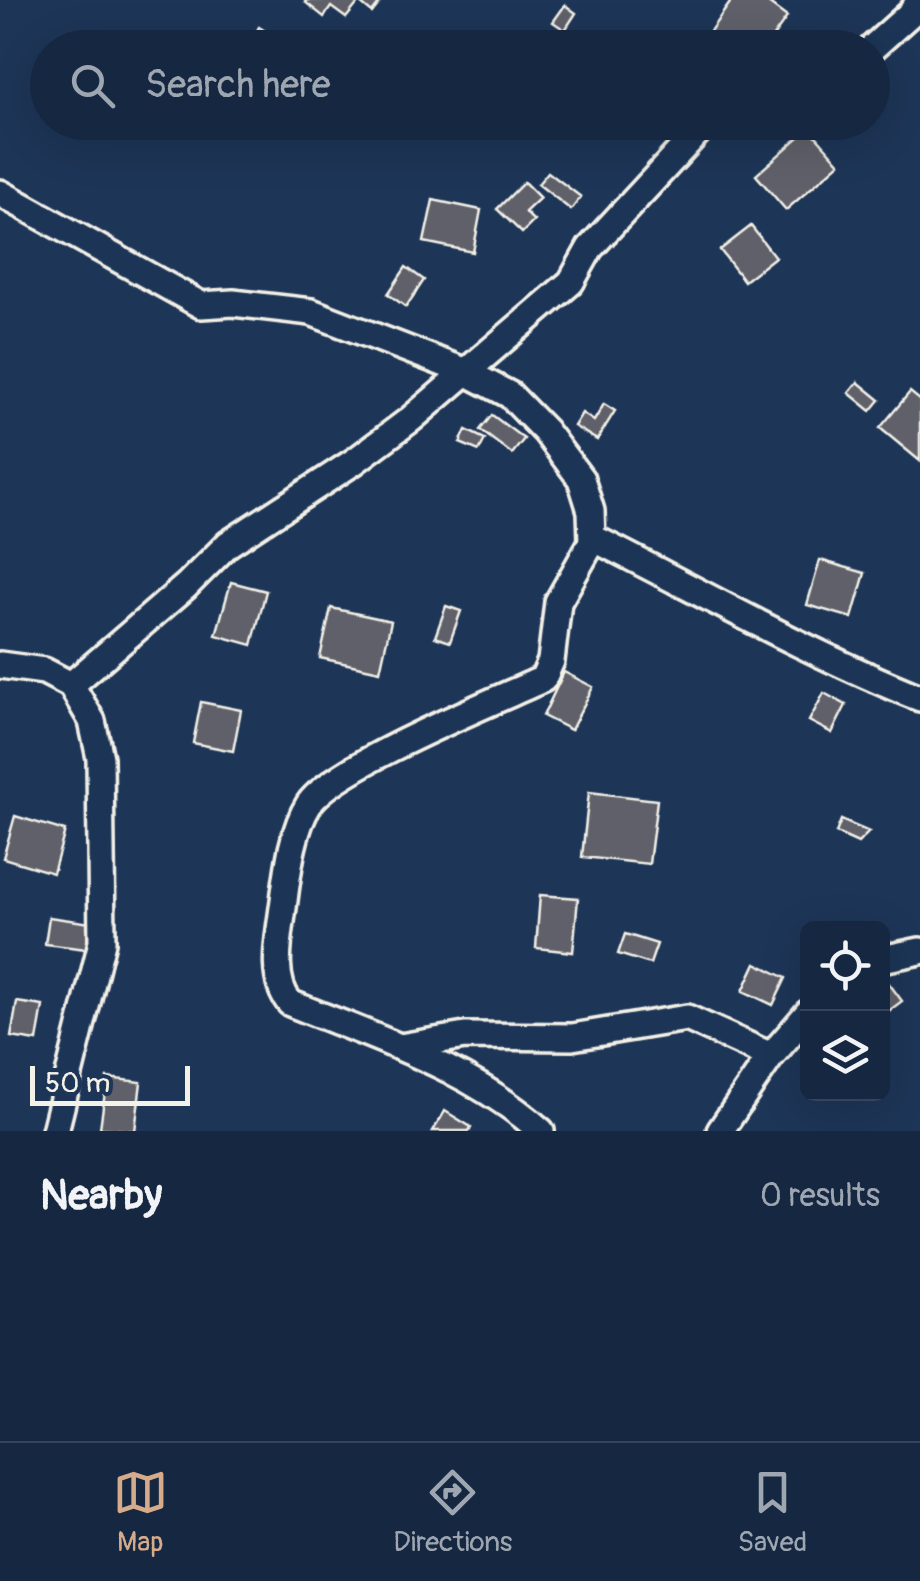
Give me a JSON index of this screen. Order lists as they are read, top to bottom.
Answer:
{
  "scale_bar": "50 m",
  "page": {
    "search": "Search here",
    "scale": "50 m",
    "heading": ["Nearby", "0 results"],
    "nav": ["Map", "Directions", "Saved"]
  }
}
